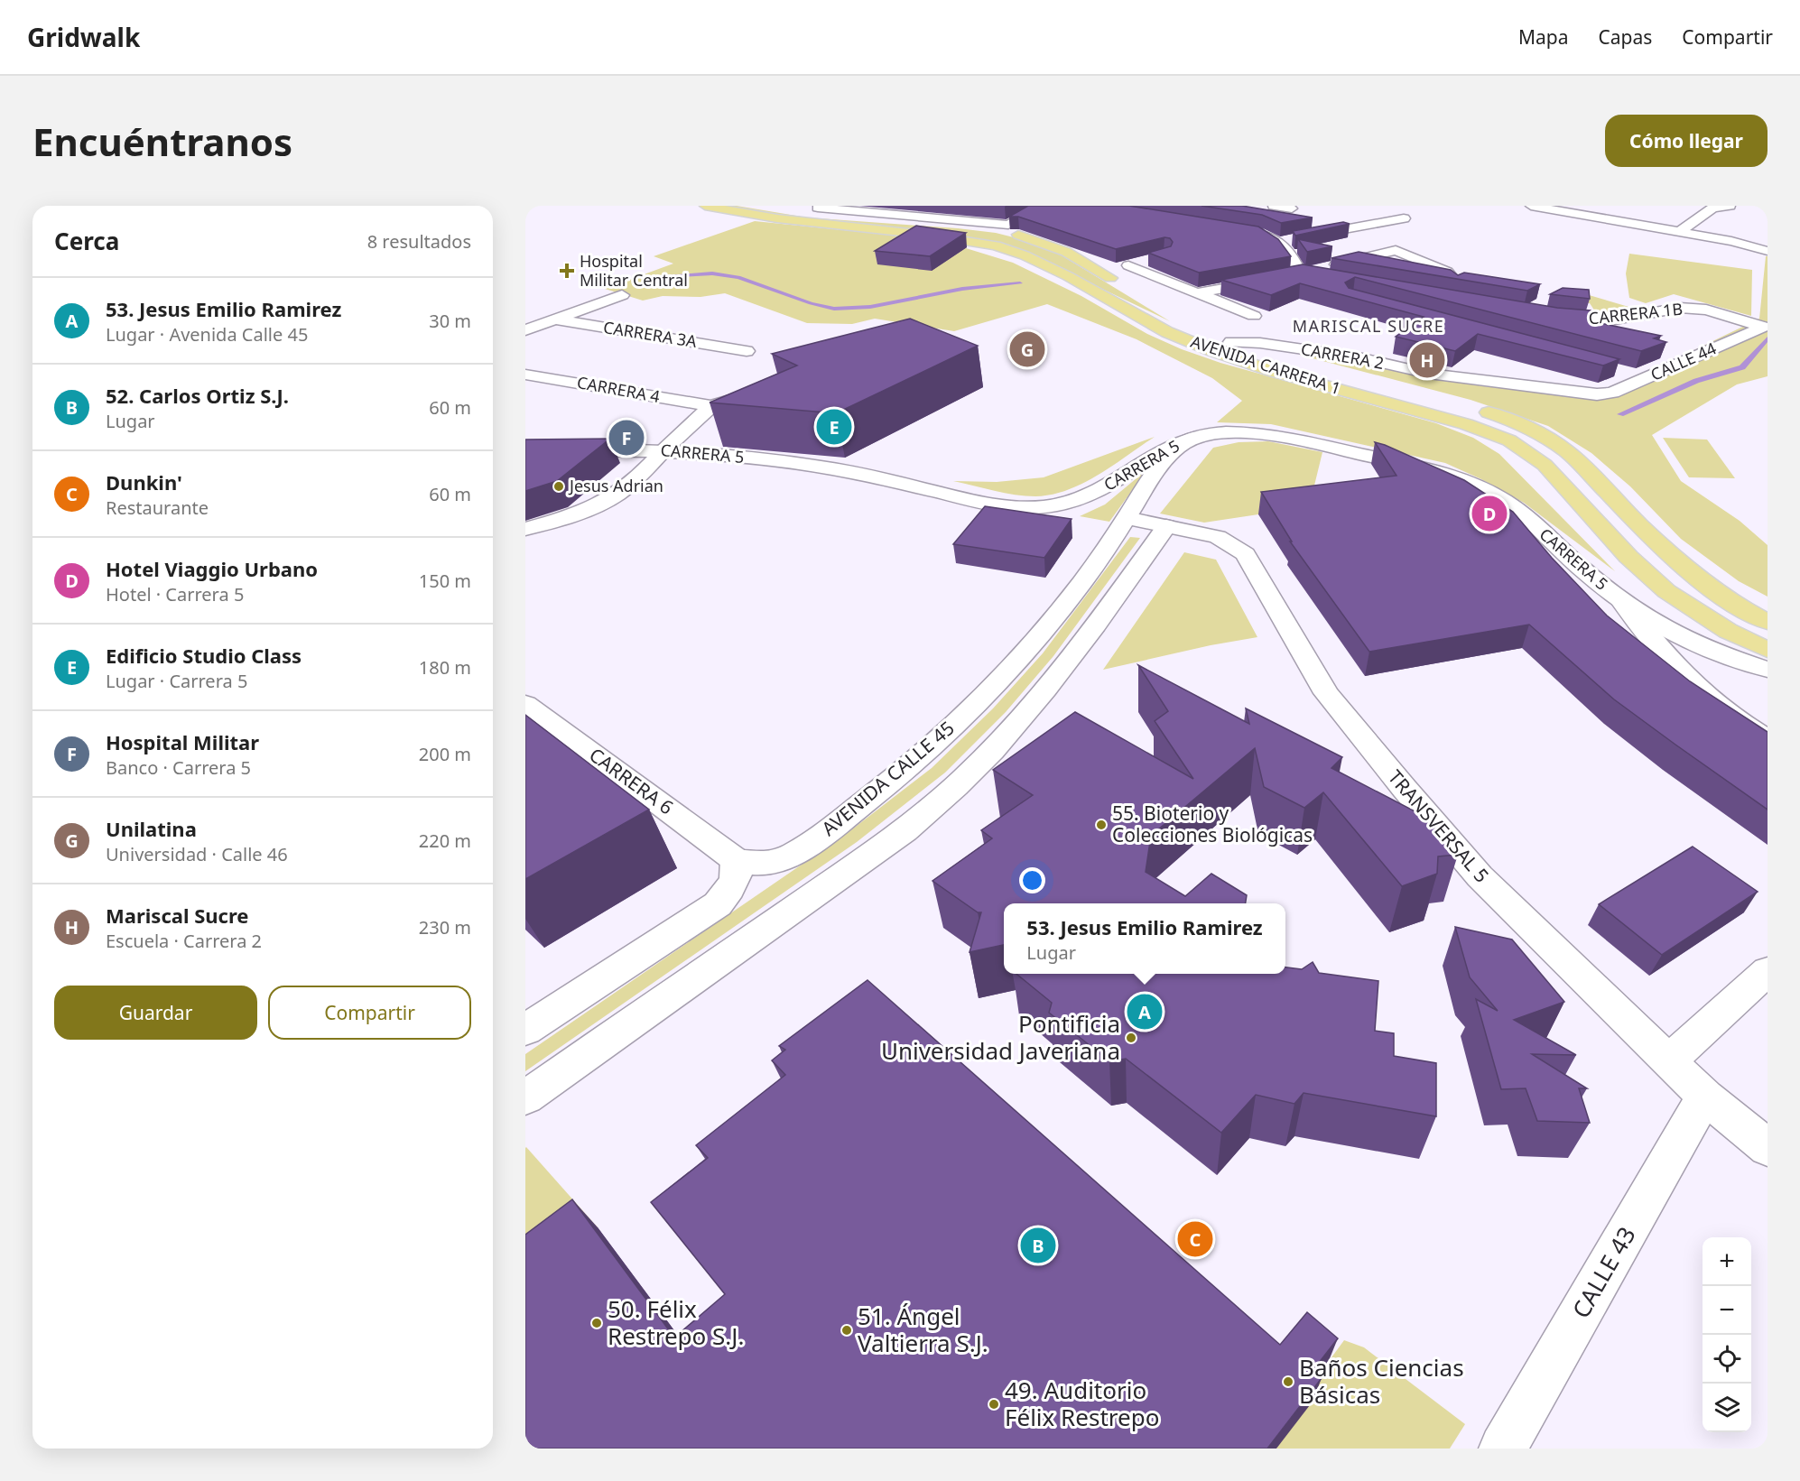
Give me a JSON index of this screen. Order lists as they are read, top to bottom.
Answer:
{
  "streets": {
    "main road": ["AVENIDA CARRERA 1"],
    "street": [
      "CARRERA 1B",
      "CARRERA 3A",
      "CARRERA 2",
      "CALLE 44",
      "CARRERA 4",
      "CARRERA 5",
      "AVENIDA CALLE 45",
      "CARRERA 6",
      "TRANSVERSAL 5",
      "CALLE 43"
    ]
  },
  "crossings": [
    ["CARRERA 1B", "CALLE 44"],
    ["CARRERA 2", "CALLE 44"],
    ["CARRERA 2", "AVENIDA CARRERA 1"],
    ["CARRERA 5", "AVENIDA CALLE 45"],
    ["AVENIDA CALLE 45", "CARRERA 6"],
    ["AVENIDA CALLE 45", "TRANSVERSAL 5"],
    ["TRANSVERSAL 5", "CALLE 43"]
  ],
  "districts": ["MARISCAL SUCRE"],
  "places": {
    "health": ["Hospital Militar Central"],
    "other": [
      "Jesus Adrian",
      "55. Bioterio y Colecciones Biológicas",
      "Pontificia Universidad Javeriana",
      "50. Félix Restrepo S.J.",
      "51. Ángel Valtierra S.J.",
      "Baños Ciencias Básicas",
      "49. Auditorio Félix Restrepo"
    ]
  },
  "page": {
    "header": "Gridwalk",
    "nav": ["Mapa", "Capas", "Compartir"],
    "buttons": [
      "Cómo llegar",
      ["Guardar", "Compartir"]
    ],
    "title": "Encuéntranos",
    "heading": ["Cerca", "8 resultados"],
    "list": [
      {
        "mark": "A",
        "name": "53. Jesus Emilio Ramirez",
        "note": "Lugar · Avenida Calle 45",
        "value": "30 m"
      },
      {
        "mark": "B",
        "name": "52. Carlos Ortiz S.J.",
        "note": "Lugar",
        "value": "60 m"
      },
      {
        "mark": "C",
        "name": "Dunkin'",
        "note": "Restaurante",
        "value": "60 m"
      },
      {
        "mark": "D",
        "name": "Hotel Viaggio Urbano",
        "note": "Hotel · Carrera 5",
        "value": "150 m"
      },
      {
        "mark": "E",
        "name": "Edificio Studio Class",
        "note": "Lugar · Carrera 5",
        "value": "180 m"
      },
      {
        "mark": "F",
        "name": "Hospital Militar",
        "note": "Banco · Carrera 5",
        "value": "200 m"
      },
      {
        "mark": "G",
        "name": "Unilatina",
        "note": "Universidad · Calle 46",
        "value": "220 m"
      },
      {
        "mark": "H",
        "name": "Mariscal Sucre",
        "note": "Escuela · Carrera 2",
        "value": "230 m"
      }
    ],
    "pins": [
      "G",
      "H",
      "E",
      "F",
      "D",
      "A",
      "C",
      "B"
    ],
    "popup": ["53. Jesus Emilio Ramirez", "Lugar"],
    "map_buttons": ["+", "−"]
  }
}
